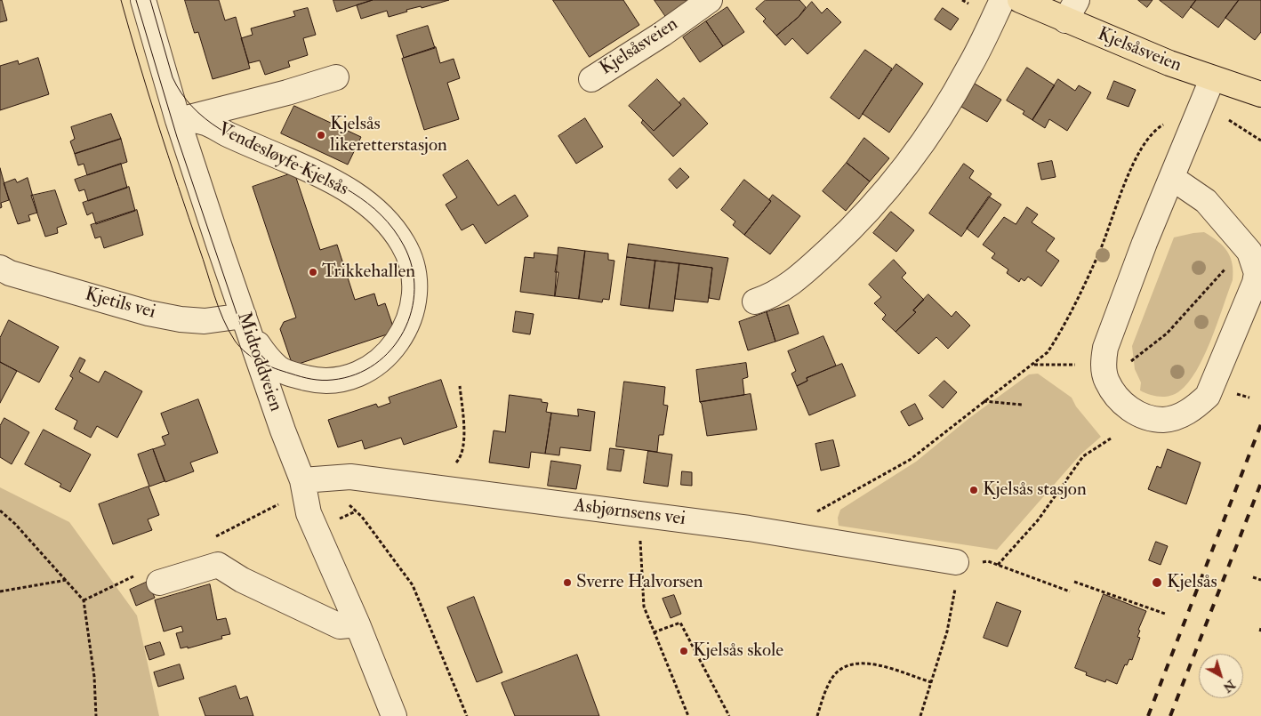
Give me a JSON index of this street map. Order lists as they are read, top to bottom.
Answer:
{
  "streets": {
    "main road": ["Kjelsåsveien"],
    "street": [
      "Vendesløyfe Kjelsås",
      "Kjetils vei",
      "Midtoddveien",
      "Asbjørnsens vei"
    ]
  },
  "crossings": [
    ["Vendesløyfe Kjelsås", "Kjetils vei"],
    ["Vendesløyfe Kjelsås", "Midtoddveien"],
    ["Kjetils vei", "Midtoddveien"],
    ["Midtoddveien", "Asbjørnsens vei"]
  ],
  "places": [
    "Kjelsås likeretterstasjon",
    "Trikkehallen",
    "Kjelsås stasjon",
    "Sverre Halvorsen",
    "Kjelsås",
    "Kjelsås skole"
  ],
  "north": "bottom right"
}
